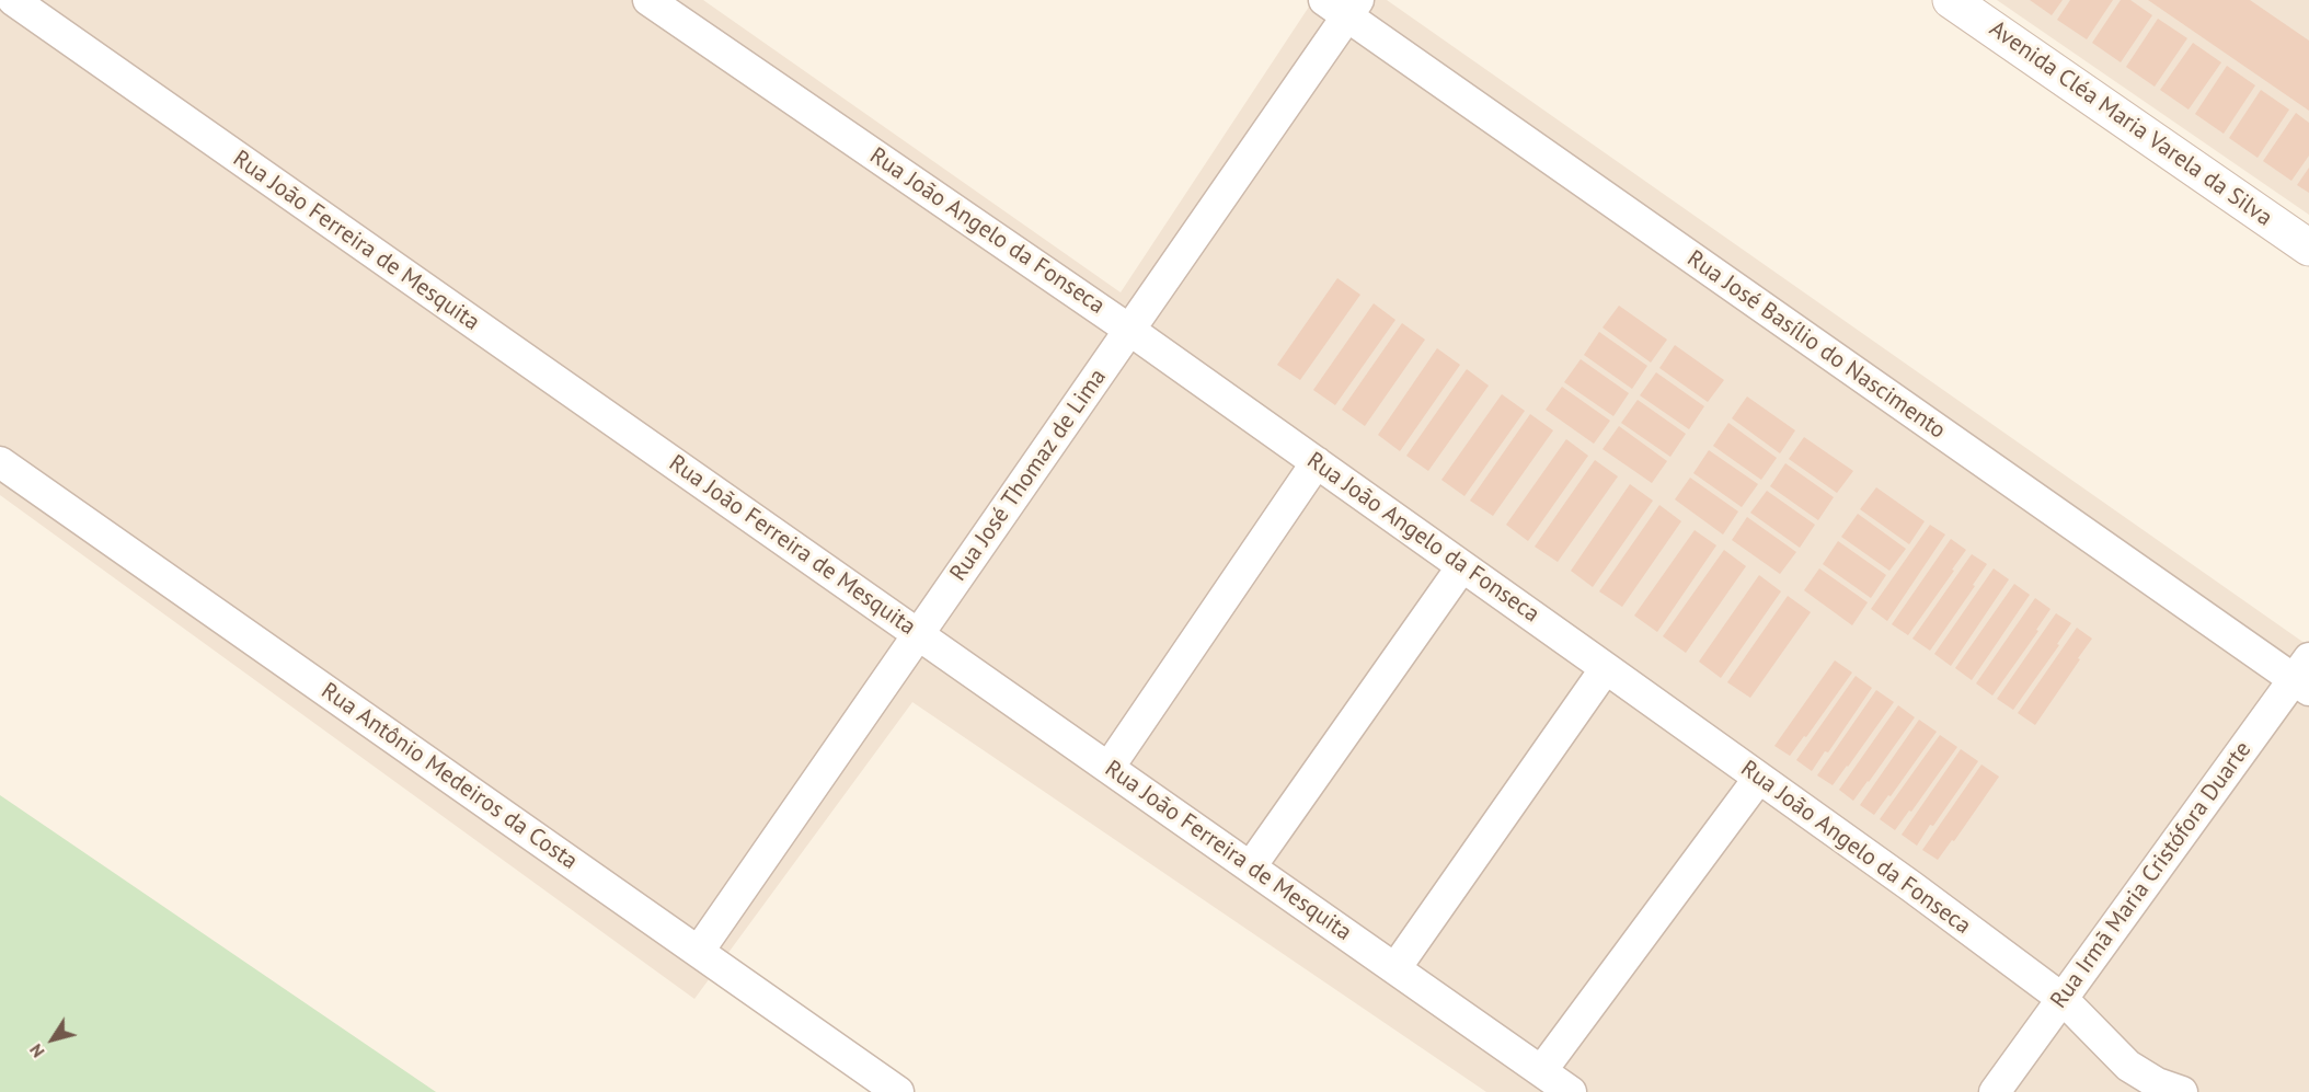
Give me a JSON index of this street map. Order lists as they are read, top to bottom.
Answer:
{
  "streets": {
    "street": [
      "Avenida Cléa Maria Varela da Silva",
      "Rua João Angelo da Fonseca",
      "Rua João Ferreira de Mesquita",
      "Rua José Basílio do Nascimento",
      "Rua José Thomaz de Lima",
      "Rua Antônio Medeiros da Costa",
      "Rua Irmã Maria Cristófora Duarte"
    ]
  },
  "crossings": [
    ["Rua João Angelo da Fonseca", "Rua José Thomaz de Lima"],
    ["Rua João Angelo da Fonseca", "Rua Irmã Maria Cristófora Duarte"],
    ["Rua João Ferreira de Mesquita", "Rua José Thomaz de Lima"],
    ["Rua José Basílio do Nascimento", "Rua José Thomaz de Lima"],
    ["Rua José Basílio do Nascimento", "Rua Irmã Maria Cristófora Duarte"],
    ["Rua José Thomaz de Lima", "Rua Antônio Medeiros da Costa"]
  ],
  "north": "bottom left"
}
